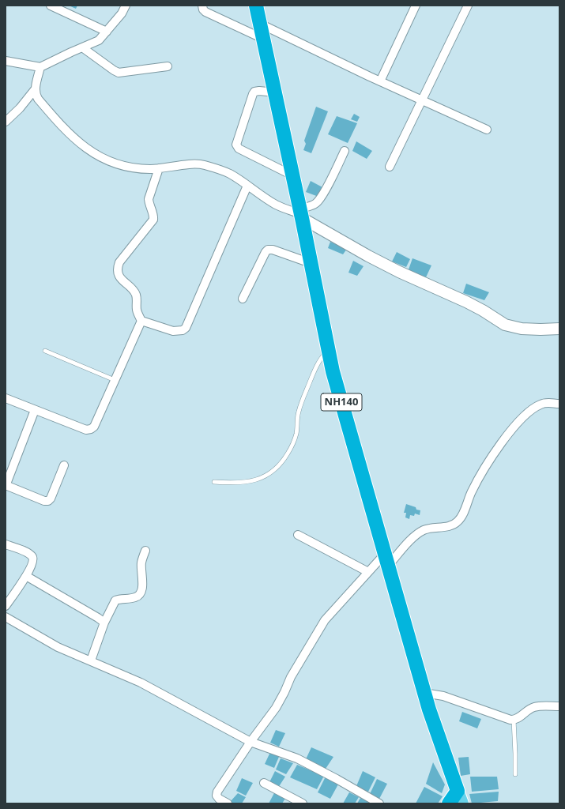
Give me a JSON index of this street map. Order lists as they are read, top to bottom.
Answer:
{
  "streets": {
    "highway": ["NH140"]
  }
}
